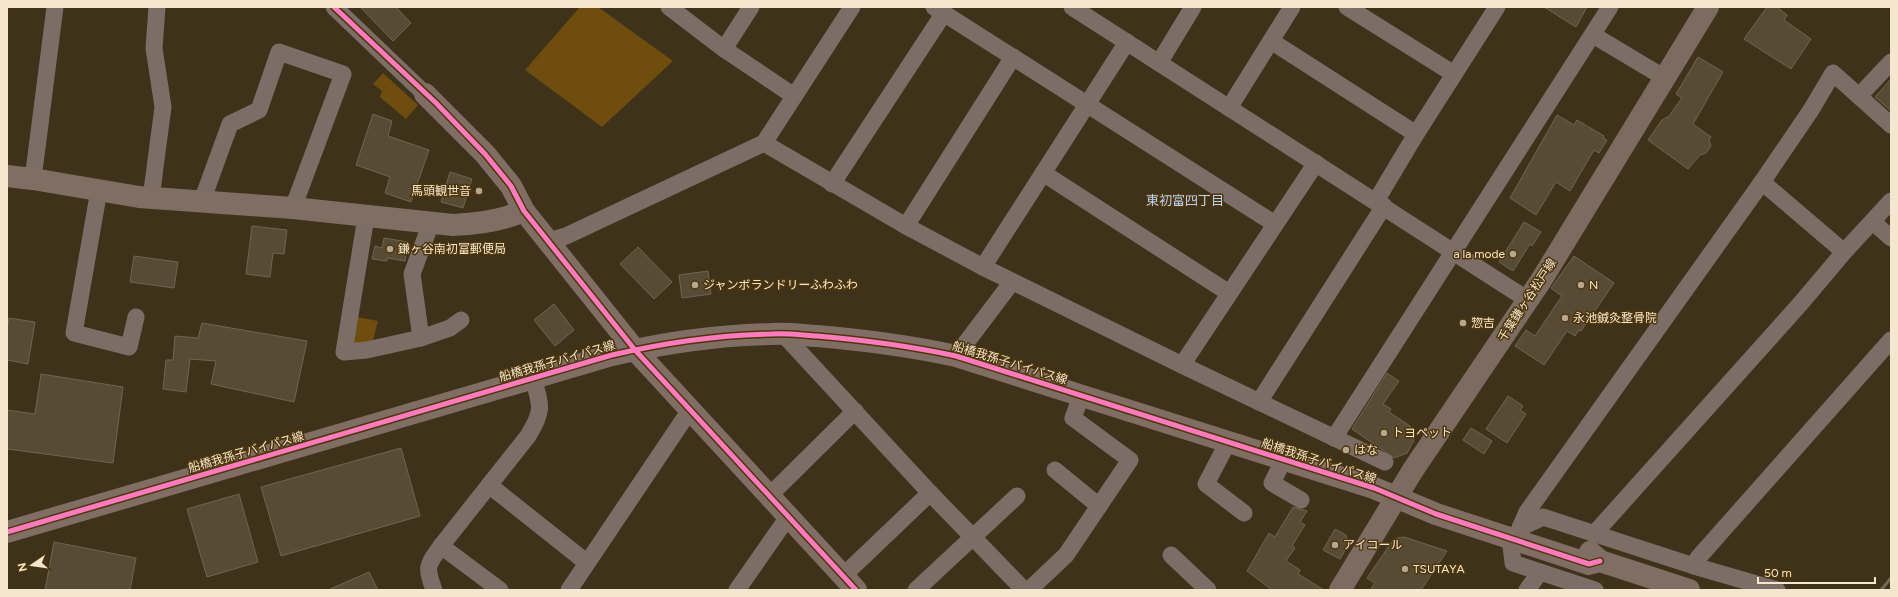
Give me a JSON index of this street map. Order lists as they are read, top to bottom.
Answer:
{
  "streets": {
    "main road": ["千葉鎌ヶ谷松戸線"],
    "street": ["船橋我孫子バイパス線"]
  },
  "crossings": [
    ["千葉鎌ヶ谷松戸線", "船橋我孫子バイパス線"]
  ],
  "districts": ["東初富四丁目"],
  "places": [
    "馬頭観世音",
    "鎌ヶ谷南初富郵便局",
    "a la mode",
    "ジャンボランドリーふわふわ",
    "N",
    "永池鍼灸整骨院",
    "惣吉",
    "トヨペット",
    "はな",
    "アイコール",
    "TSUTAYA"
  ],
  "scale_bar": "50 m",
  "north": "left"
}
